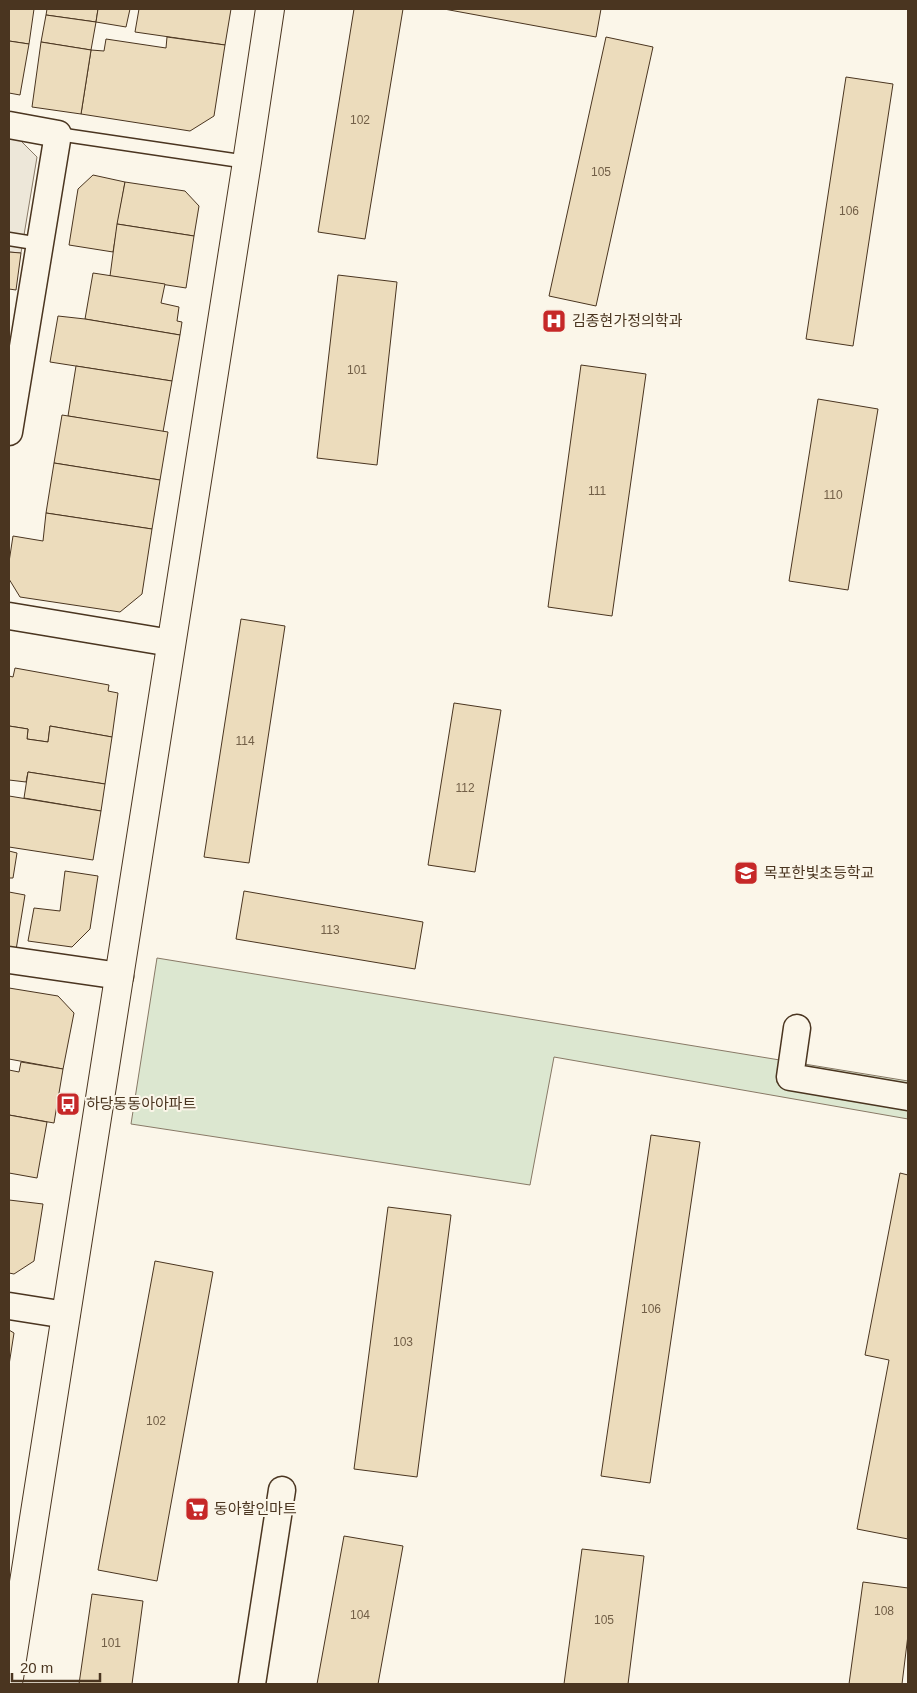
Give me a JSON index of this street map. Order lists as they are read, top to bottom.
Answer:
{
  "places": {
    "hospital": ["김종현가정의학과"],
    "school or university": ["목포한빛초등학교"],
    "bus stop": ["하당동동아아파트"],
    "supermarket": ["동아할인마트"]
  },
  "house_numbers": [
    "102",
    "105",
    "106",
    "101",
    "111",
    "110",
    "114",
    "112",
    "113",
    "106",
    "103",
    "102",
    "108",
    "104",
    "105",
    "101"
  ],
  "scale_bar": "20 m"
}
